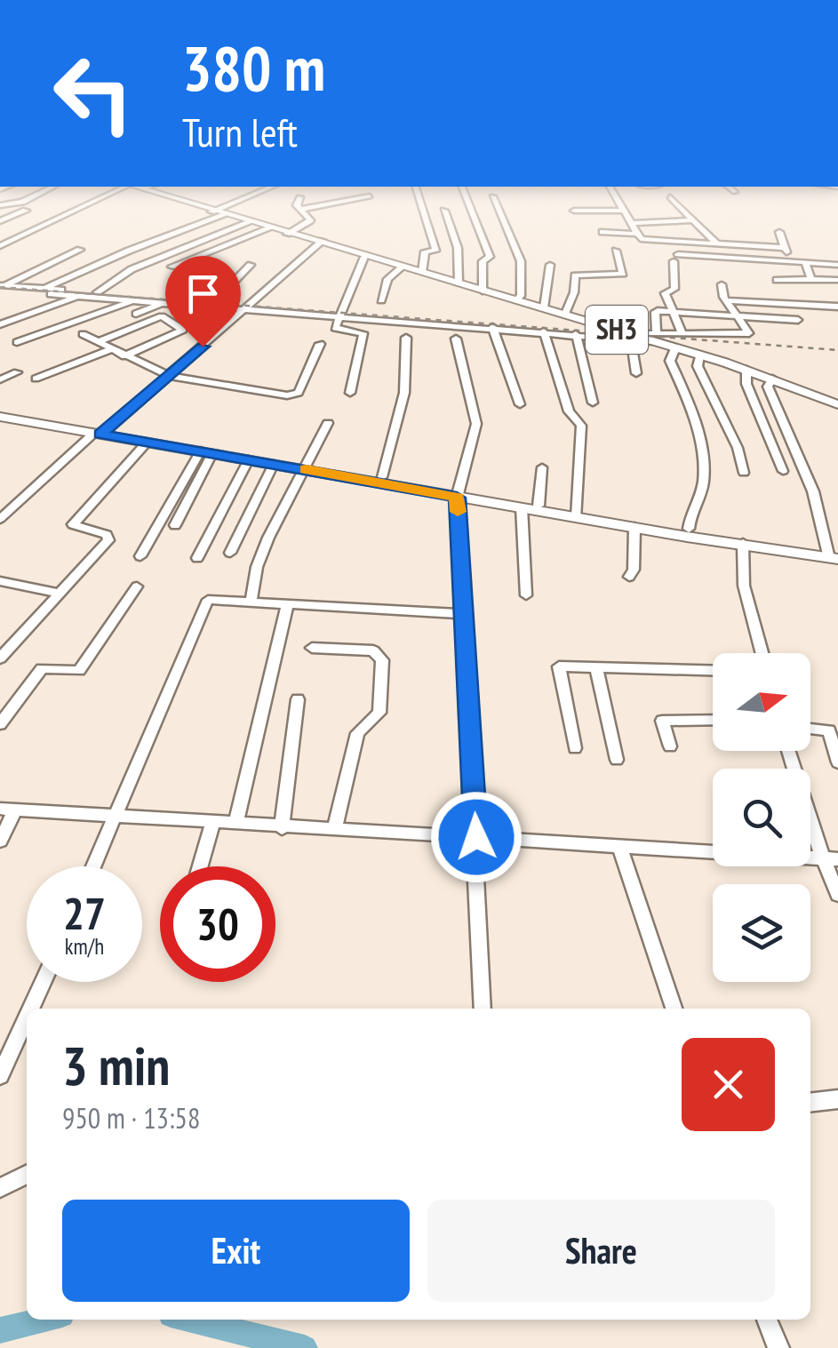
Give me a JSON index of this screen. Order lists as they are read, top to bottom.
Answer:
{
  "streets": {
    "main road": ["SH3"]
  },
  "north": "right",
  "page": {
    "turn": ["380 m", "Turn left"],
    "speed": "27 km/h",
    "limit": "30",
    "heading": ["3 min", "950 m · 13:58"],
    "buttons": ["Exit", "Share"]
  }
}
